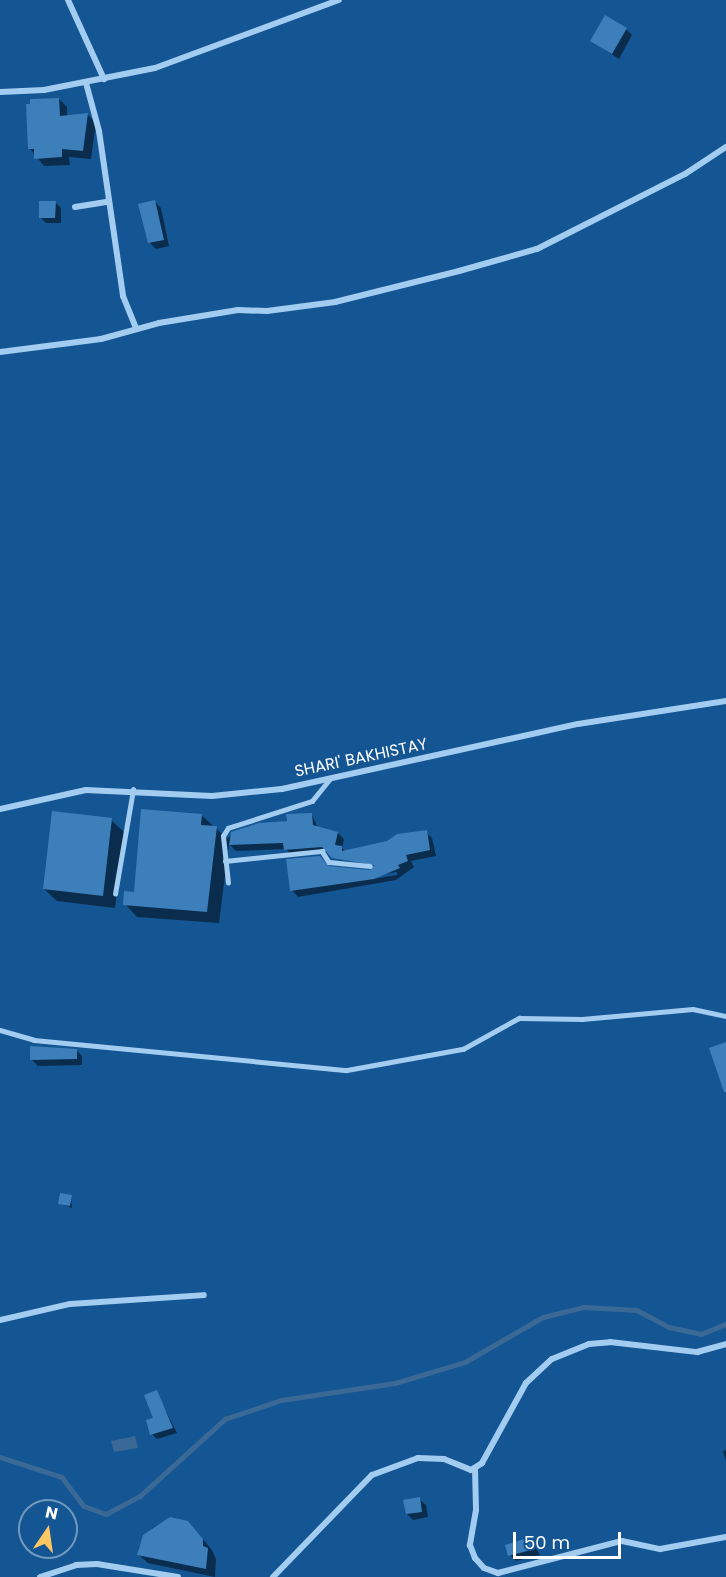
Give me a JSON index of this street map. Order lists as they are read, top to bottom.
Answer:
{
  "streets": {
    "street": ["SHARI' BAKHISTAY"]
  },
  "scale_bar": "50 m",
  "north": "top"
}
